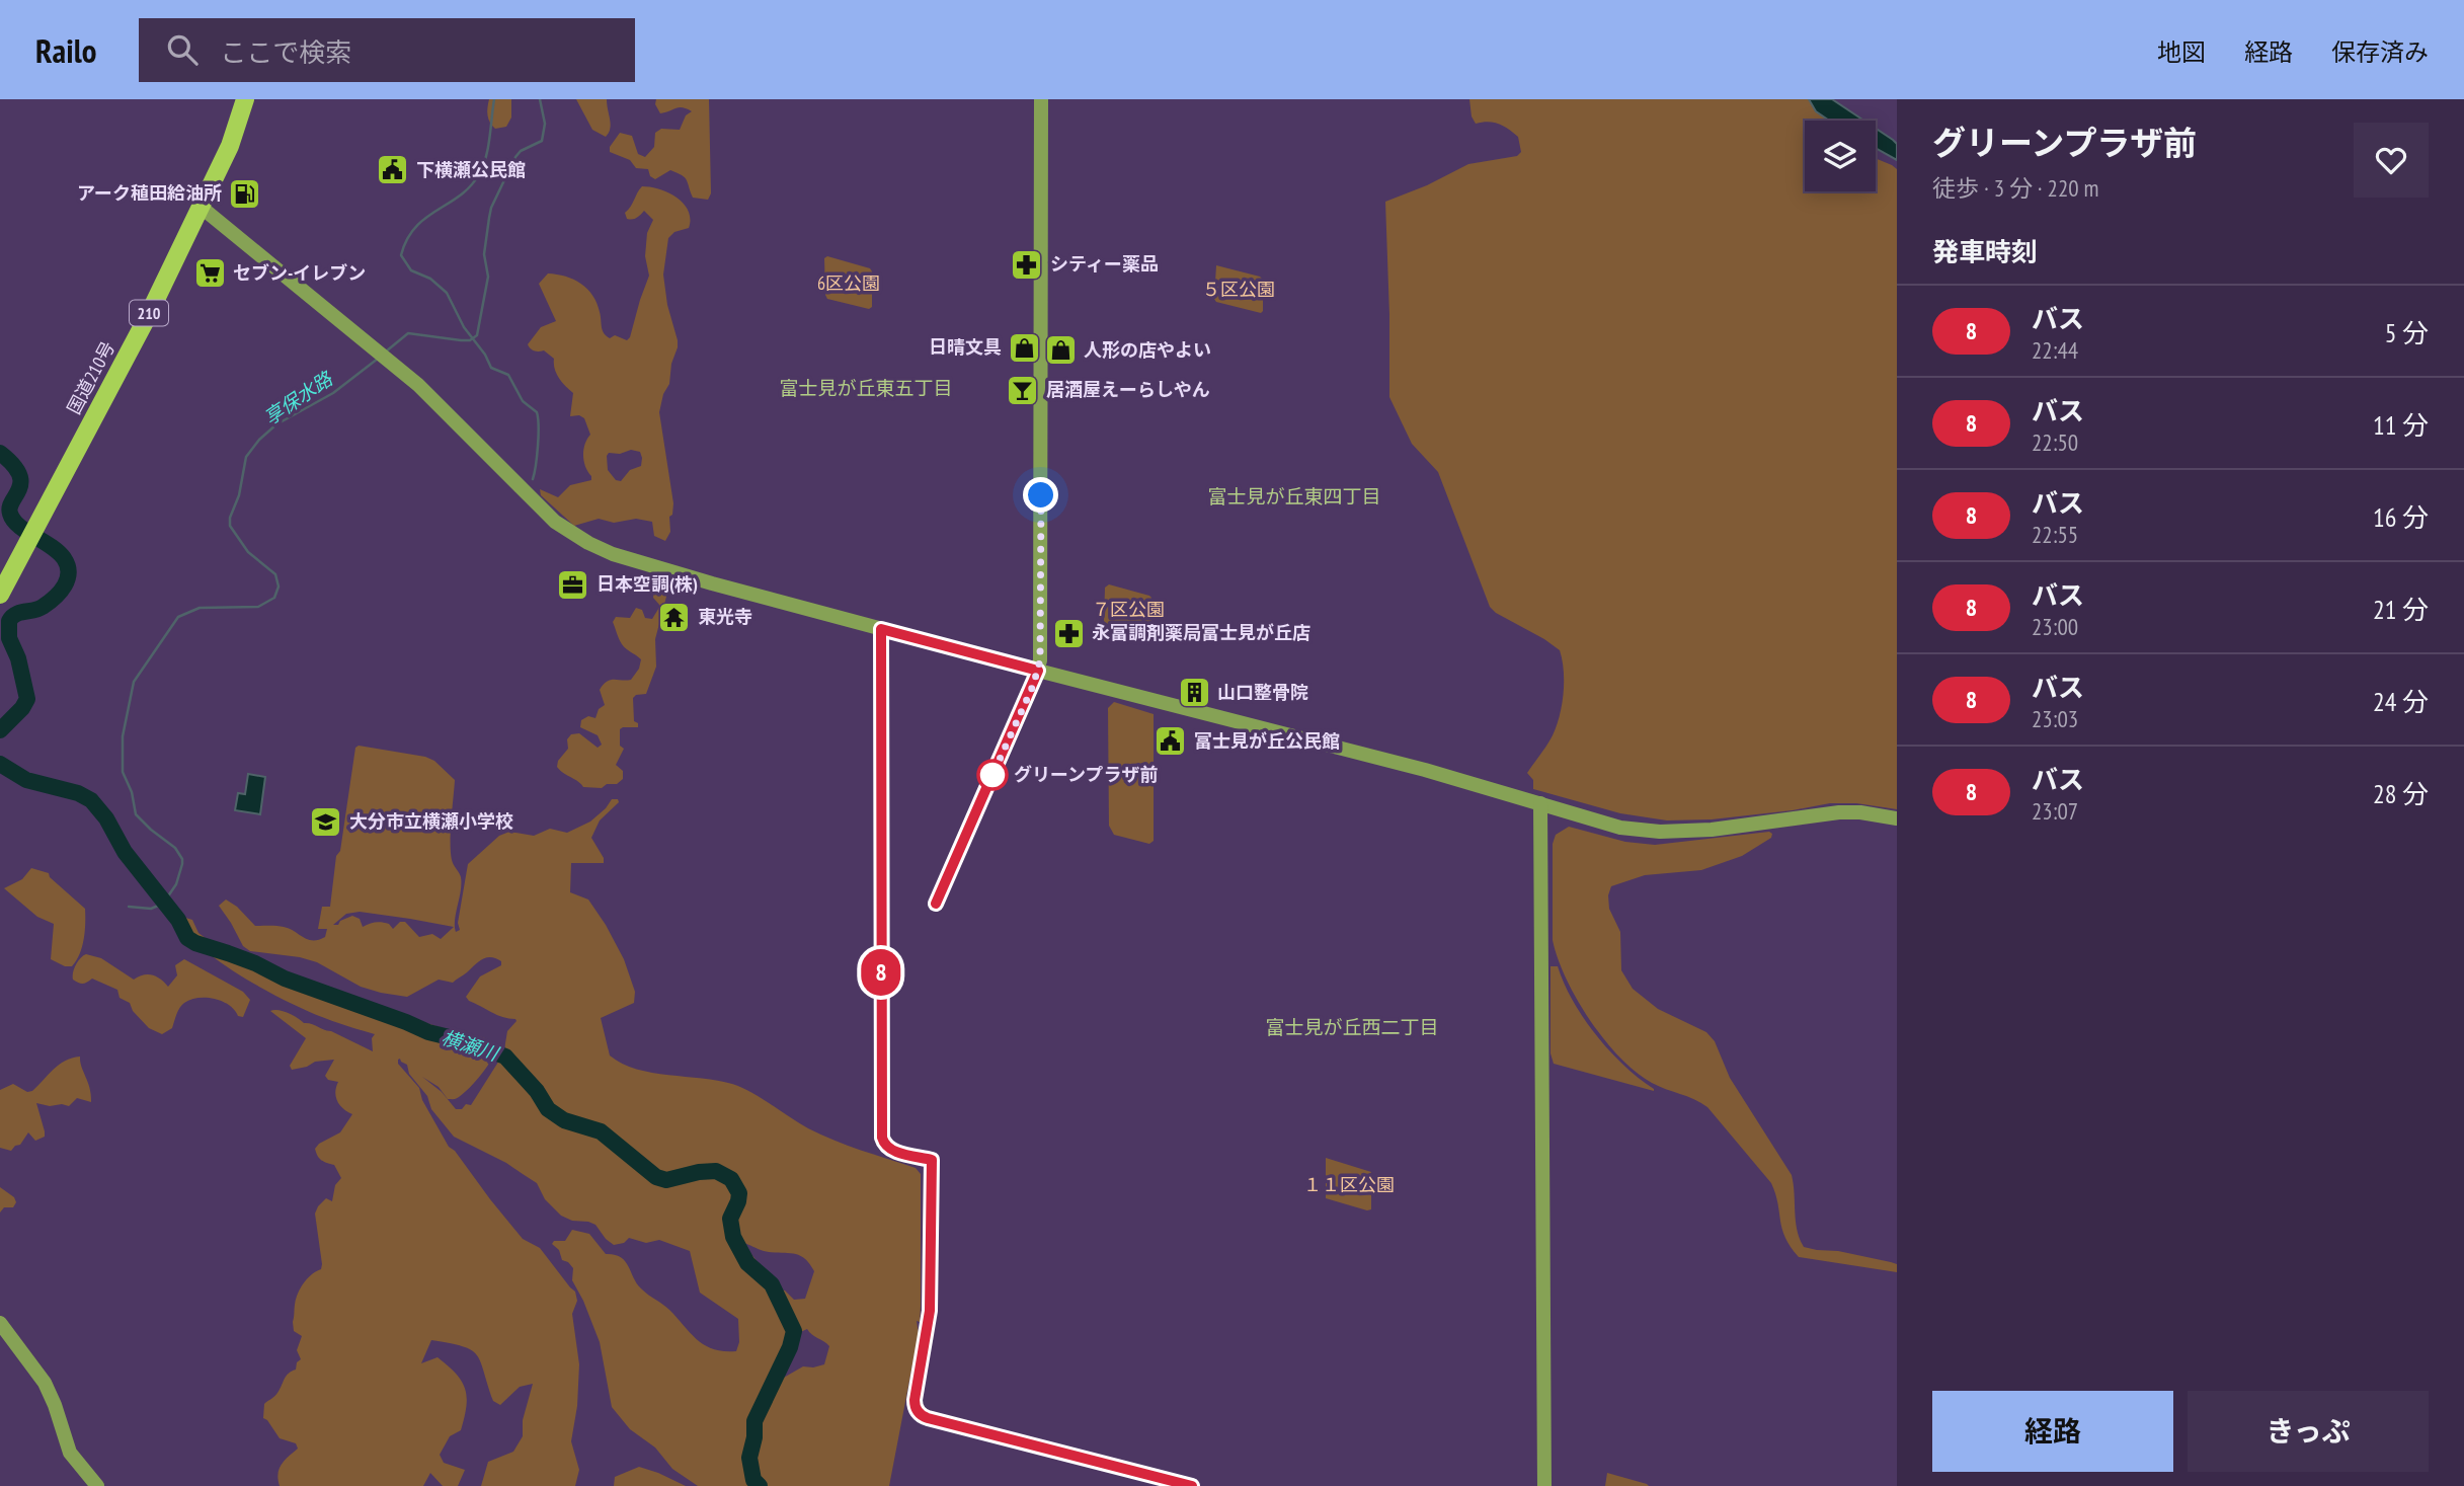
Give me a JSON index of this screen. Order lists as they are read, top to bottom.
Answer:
{
  "streets": {
    "highway": ["210", "国道210号"]
  },
  "districts": ["富士見が丘東五丁目", "富士見が丘東四丁目", "富士見が丘西二丁目"],
  "water": ["享保水路", "横瀬川"],
  "parks": [
    "6区公園",
    "５区公園",
    "７区公園",
    "１１区公園"
  ],
  "places": {
    "public building": ["下横瀬公民館", "富士見が丘公民館"],
    "fuel station": ["アーク稙田給油所"],
    "pharmacy": ["シティー薬品", "永富調剤薬局富士見が丘店"],
    "supermarket": ["セブン-イレブン"],
    "shop": ["日晴文具", "人形の店やよい"],
    "bar": ["居酒屋えーらしやん"],
    "office": ["日本空調(株)"],
    "temple": ["東光寺"],
    "building": ["山口整骨院"],
    "other": ["グリーンプラザ前"],
    "school or university": ["大分市立横瀬小学校"]
  },
  "lines": ["bus line 8"],
  "page": {
    "header": "Railo",
    "search": "ここで検索",
    "nav": ["地図", "経路", "保存済み"],
    "on_map": "8",
    "heading": [
      ["グリーンプラザ前", "徒歩 · 3 分 · 220 m"],
      "発車時刻"
    ],
    "list": [
      {
        "mark": "8",
        "name": "バス",
        "note": "22:44",
        "value": "5 分"
      },
      {
        "mark": "8",
        "name": "バス",
        "note": "22:50",
        "value": "11 分"
      },
      {
        "mark": "8",
        "name": "バス",
        "note": "22:55",
        "value": "16 分"
      },
      {
        "mark": "8",
        "name": "バス",
        "note": "23:00",
        "value": "21 分"
      },
      {
        "mark": "8",
        "name": "バス",
        "note": "23:03",
        "value": "24 分"
      },
      {
        "mark": "8",
        "name": "バス",
        "note": "23:07",
        "value": "28 分"
      }
    ],
    "buttons": ["経路", "きっぷ"]
  }
}
